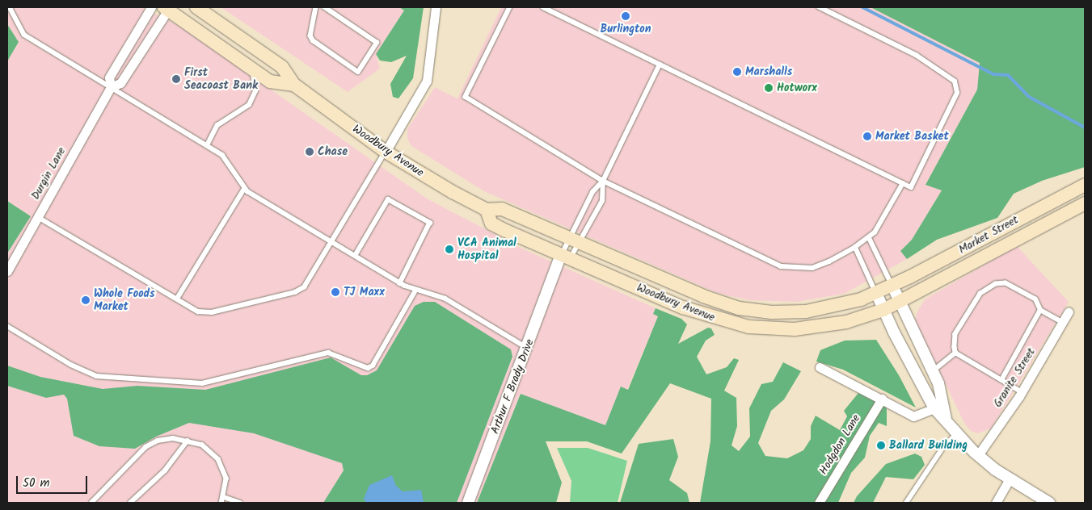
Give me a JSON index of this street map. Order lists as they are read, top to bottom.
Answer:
{
  "streets": {
    "main road": ["Woodbury Avenue", "Market Street"],
    "street": [
      "Durgin Lane",
      "Granite Street",
      "Arthur F Brady Drive",
      "Hodgdon Lane"
    ]
  },
  "crossings": [
    ["Woodbury Avenue", "Durgin Lane"],
    ["Woodbury Avenue", "Market Street"],
    ["Woodbury Avenue", "Arthur F Brady Drive"]
  ],
  "places": [
    "Burlington",
    "Marshalls",
    "First Seacoast Bank",
    "Hotworx",
    "Market Basket",
    "Chase",
    "VCA Animal Hospital",
    "TJ Maxx",
    "Whole Foods Market",
    "Ballard Building"
  ],
  "scale_bar": "50 m"
}
